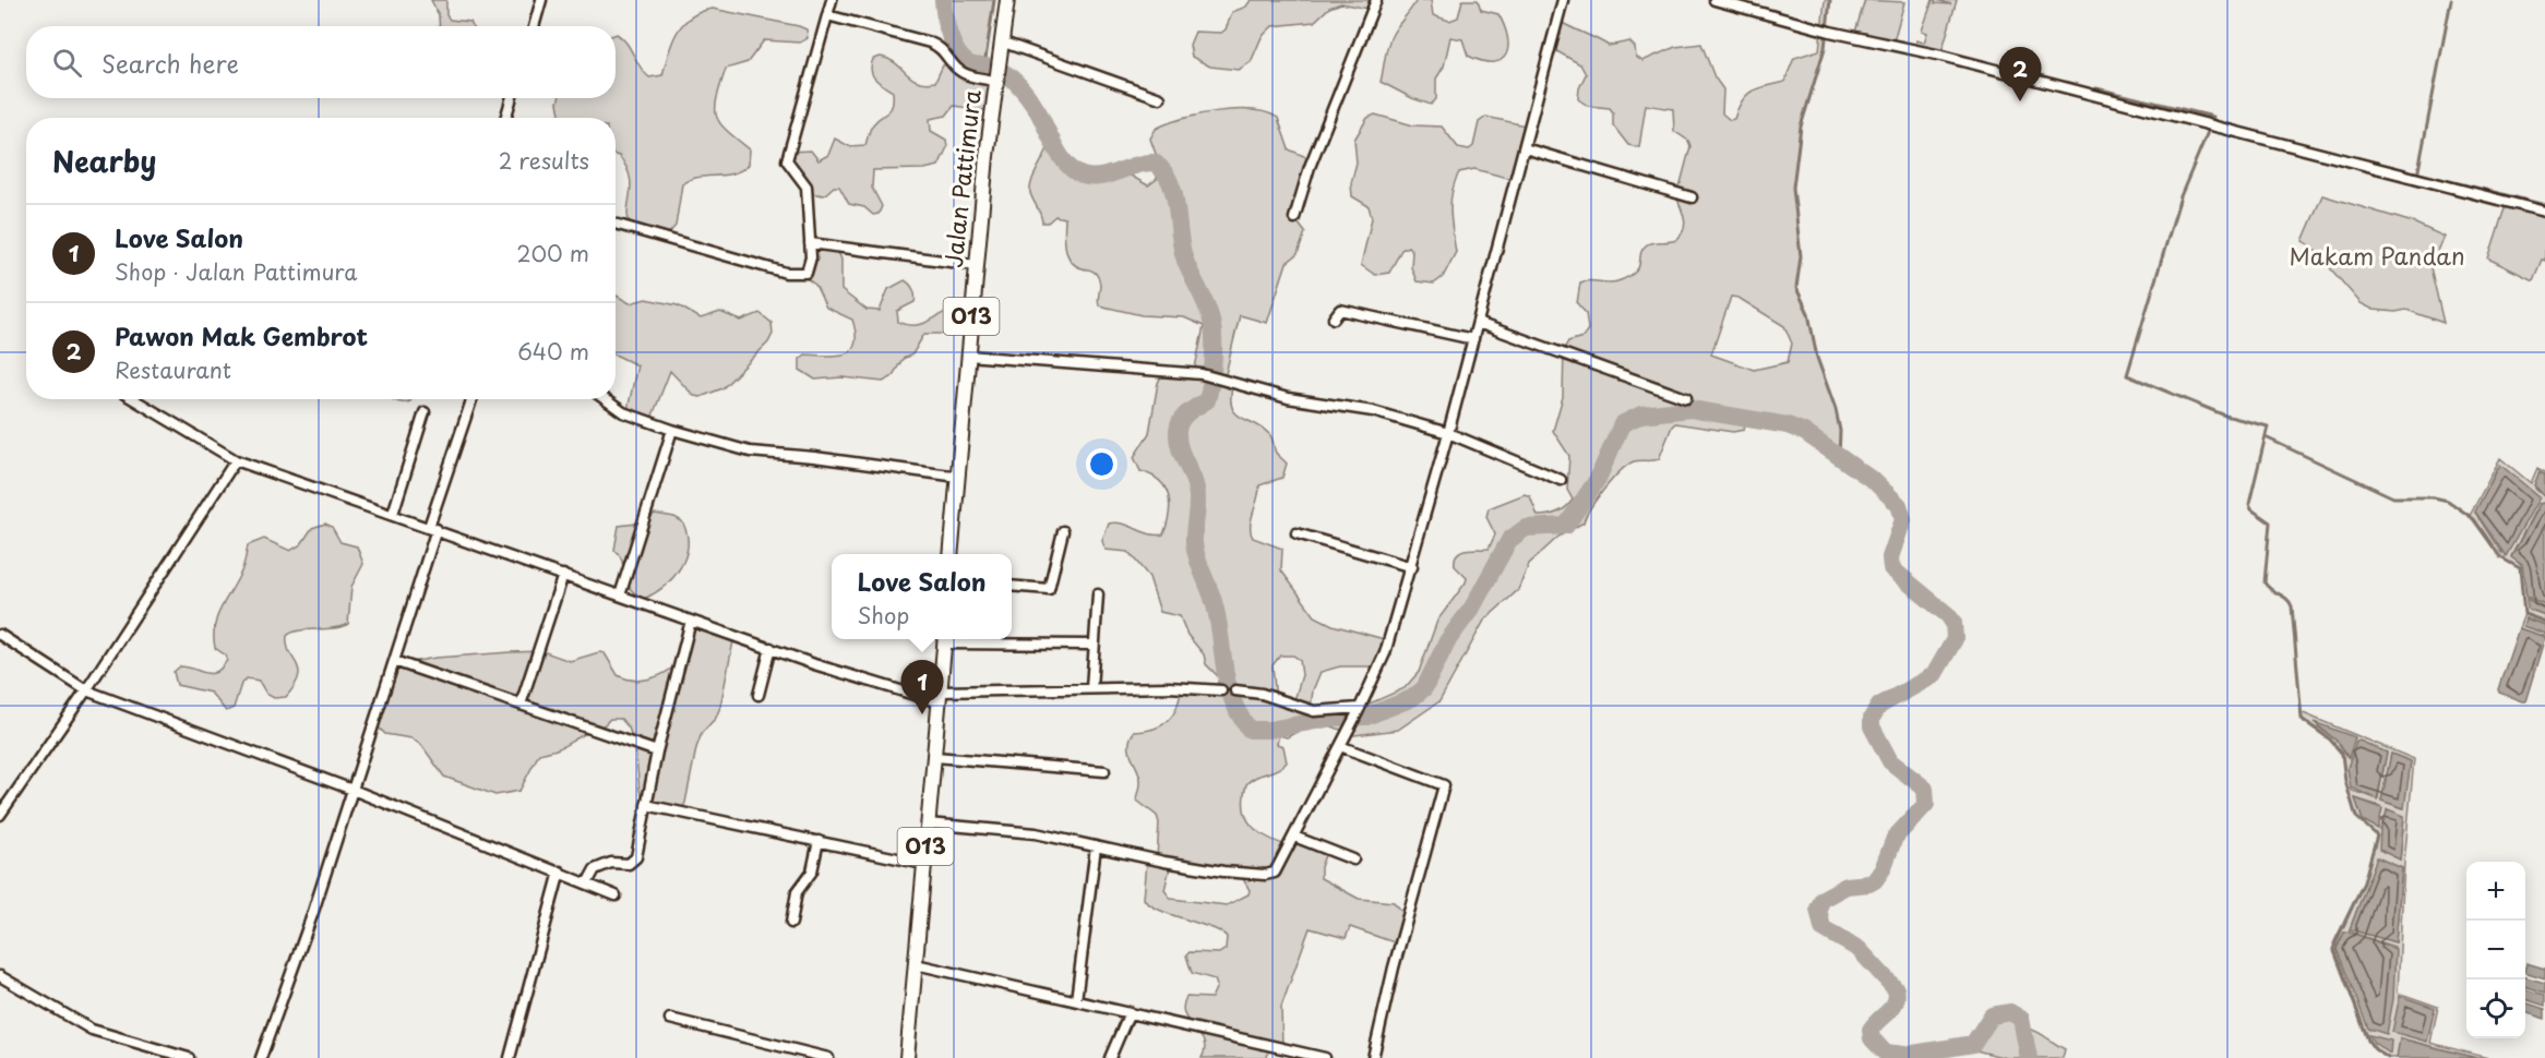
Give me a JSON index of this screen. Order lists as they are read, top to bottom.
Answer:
{
  "streets": {
    "main road": ["Jalan Pattimura", "013"]
  },
  "parks": ["Makam Pandan"],
  "page": {
    "search": "Search here",
    "pins": ["2", "1"],
    "heading": ["Nearby", "2 results"],
    "list": [
      {
        "mark": "1",
        "name": "Love Salon",
        "note": "Shop · Jalan Pattimura",
        "value": "200 m"
      },
      {
        "mark": "2",
        "name": "Pawon Mak Gembrot",
        "note": "Restaurant",
        "value": "640 m"
      }
    ],
    "popup": ["Love Salon", "Shop"],
    "map_buttons": ["+", "−"]
  }
}
